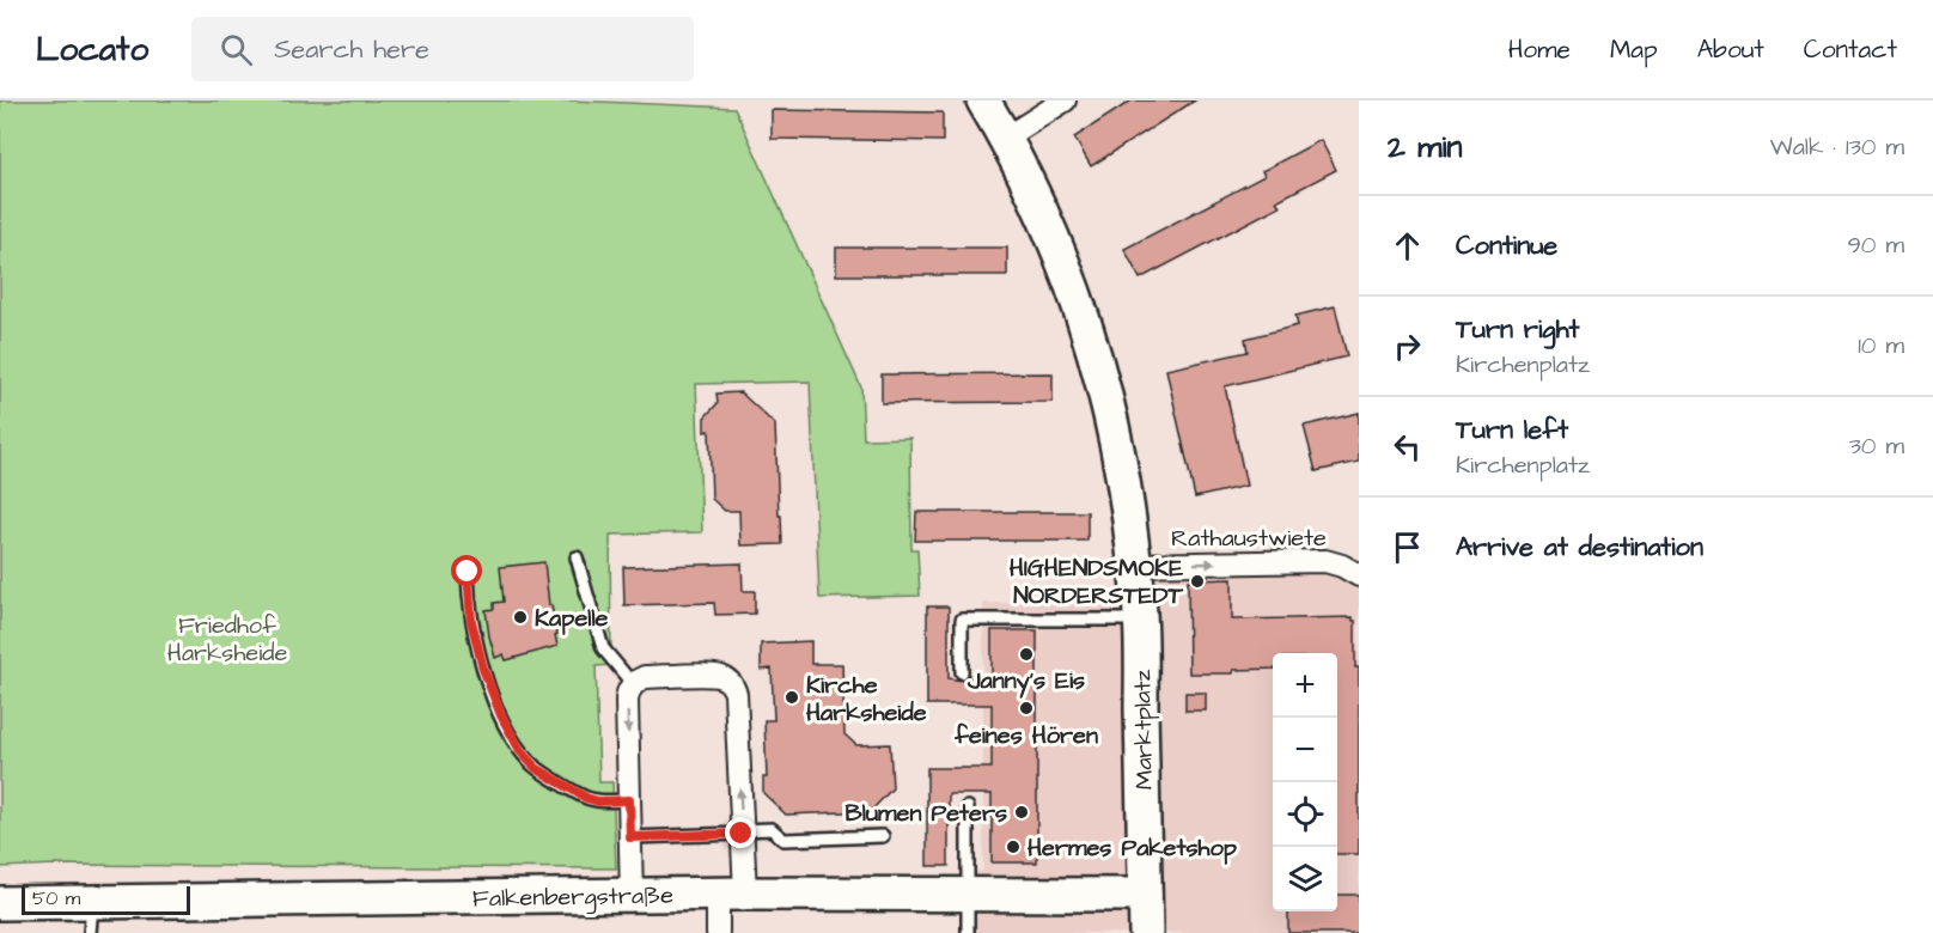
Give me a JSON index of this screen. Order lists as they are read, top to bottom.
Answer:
{
  "streets": {
    "street": ["Rathaustwiete", "Marktplatz", "Falkenbergstraße"]
  },
  "crossings": [
    ["Rathaustwiete", "Marktplatz"],
    ["Marktplatz", "Falkenbergstraße"]
  ],
  "one_way": ["Rathaustwiete"],
  "parks": ["Friedhof Harksheide"],
  "places": [
    "HIGHENDSMOKE NORDERSTEDT",
    "Kapelle",
    "Janny's Eis",
    "Kirche Harksheide",
    "feines Hören",
    "Blumen Peters",
    "Hermes Paketshop"
  ],
  "scale_bar": "50 m",
  "page": {
    "header": "Locato",
    "search": "Search here",
    "nav": [
      "Home",
      "Map",
      "About",
      "Contact"
    ],
    "heading": ["2 min", "Walk · 130 m"],
    "list": [
      ["Continue", "90 m"],
      ["Turn right", "Kirchenplatz", "10 m"],
      ["Turn left", "Kirchenplatz", "30 m"],
      "Arrive at destination"
    ],
    "map_buttons": ["+", "−"],
    "scale": "50 m"
  }
}
